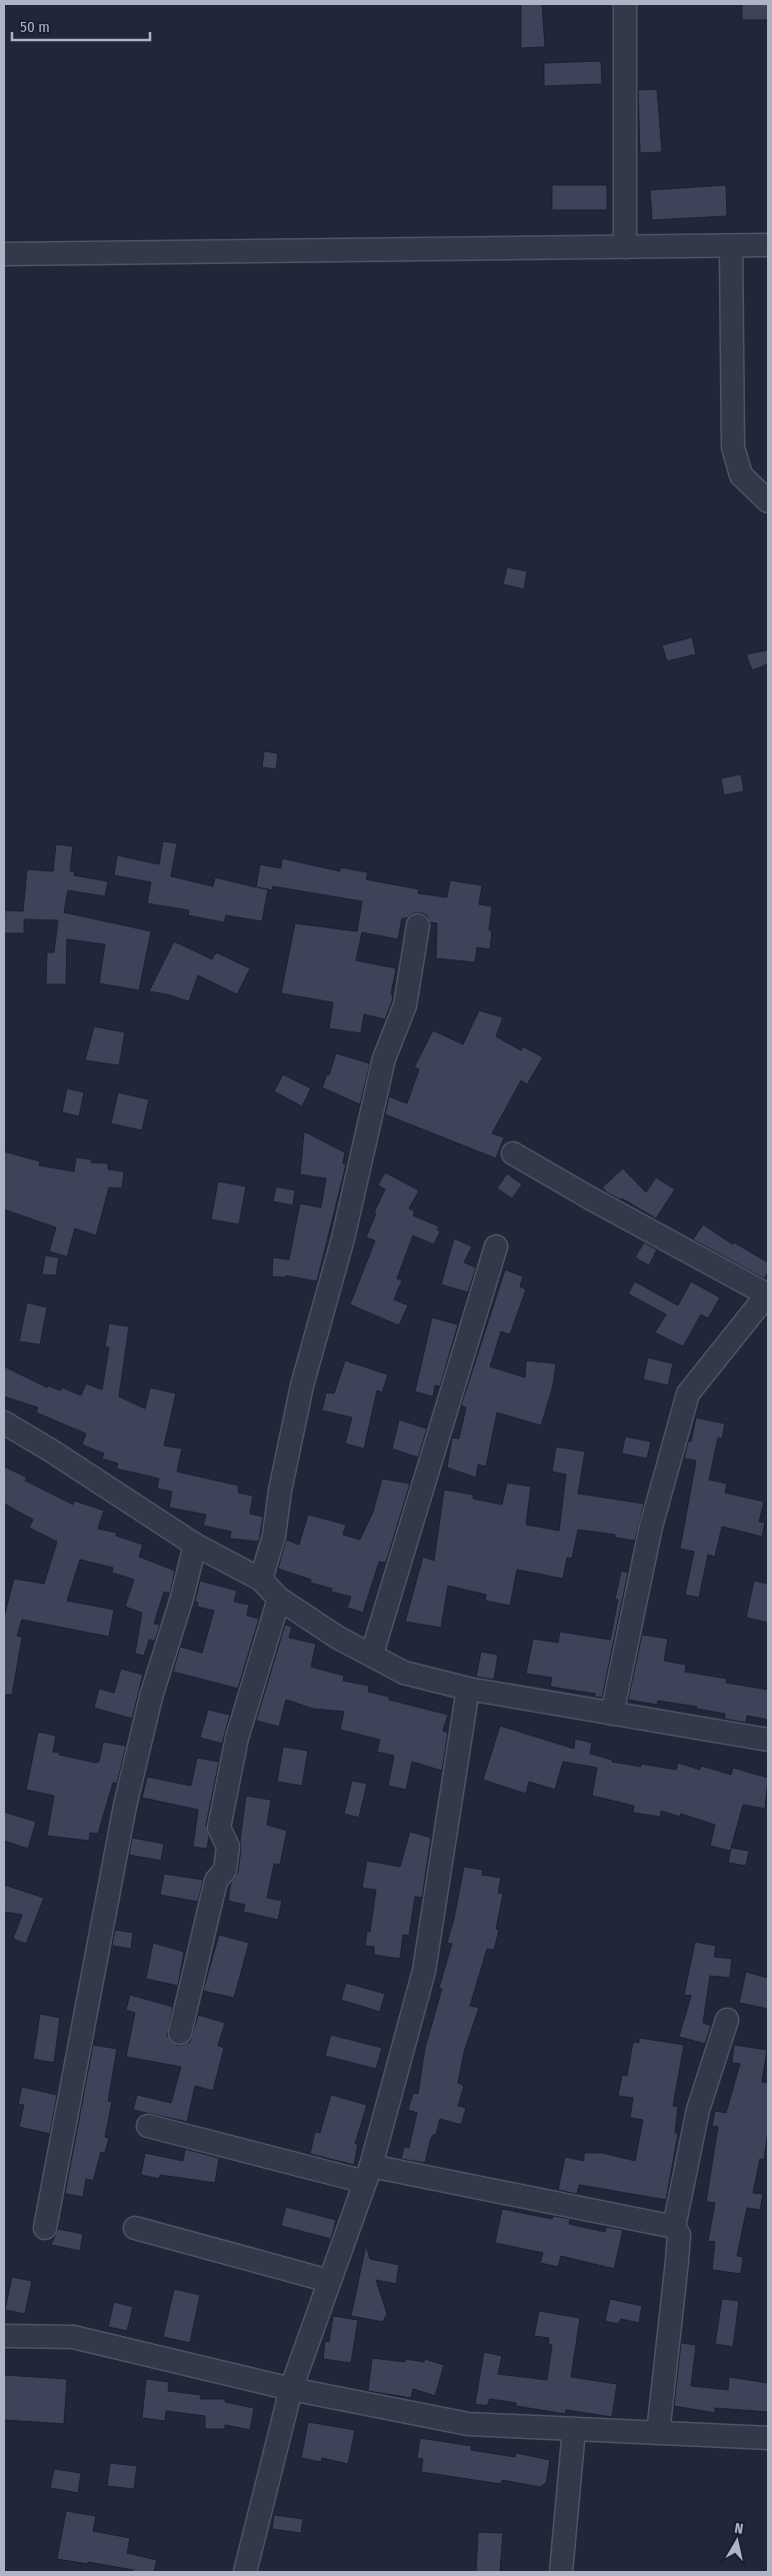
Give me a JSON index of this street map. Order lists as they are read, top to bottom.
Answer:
{
  "scale_bar": "50 m",
  "north": "top"
}
